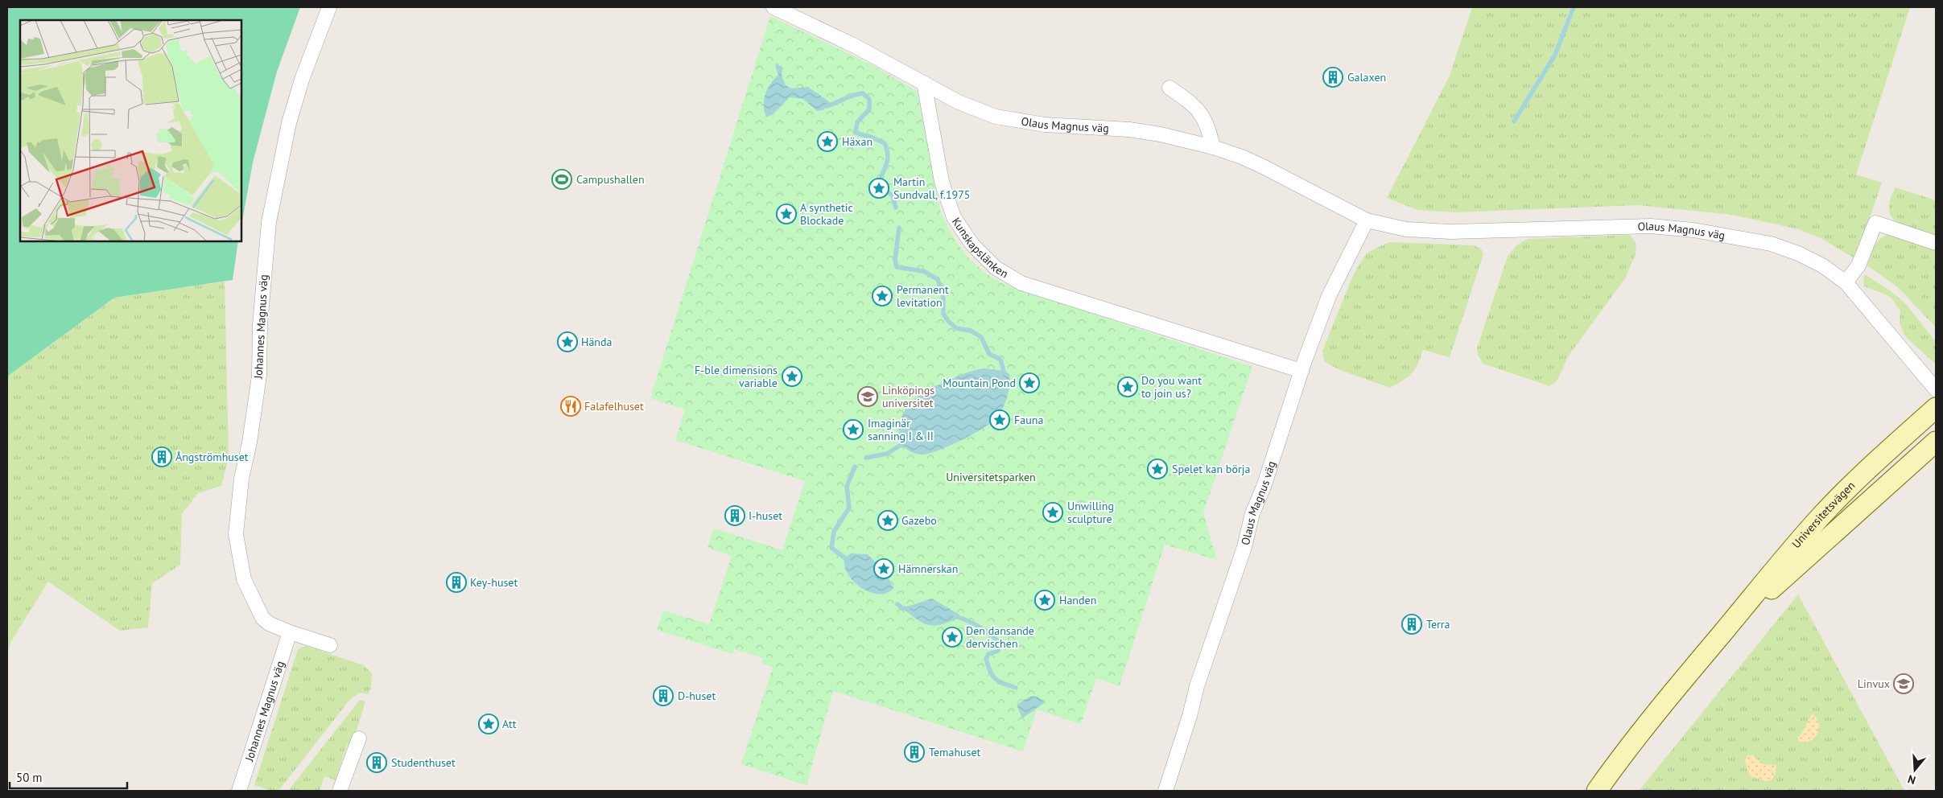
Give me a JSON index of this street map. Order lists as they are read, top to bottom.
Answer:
{
  "streets": {
    "main road": ["Universitetsvägen"],
    "street": ["Olaus Magnus väg", "Kunskapslänken", "Johannes Magnus väg"]
  },
  "crossings": [
    ["Olaus Magnus väg", "Kunskapslänken"]
  ],
  "parks": ["Universitetsparken"],
  "places": {
    "building": [
      "Galaxen",
      "Ångströmhuset",
      "I-huset",
      "Key-huset",
      "Terra",
      "D-huset",
      "Temahuset",
      "Studenthuset"
    ],
    "place": [
      "Häxan",
      "Martin Sundvall, f.1975",
      "A synthetic Blockade",
      "Permanent levitation",
      "Hända",
      "F-ble dimensions variable",
      "Mountain Pond",
      "Do you want to join us?",
      "Fauna",
      "Imaginär sanning I & II",
      "Spelet kan börja",
      "Unwilling sculpture",
      "Gazebo",
      "Hämnerskan",
      "Handen",
      "Den dansande dervischen",
      "Att"
    ],
    "sports": ["Campushallen"],
    "school or university": ["Linköpings universitet", "Linvux"],
    "restaurant": ["Falafelhuset"]
  },
  "scale_bar": "50 m",
  "north": "bottom"
}
